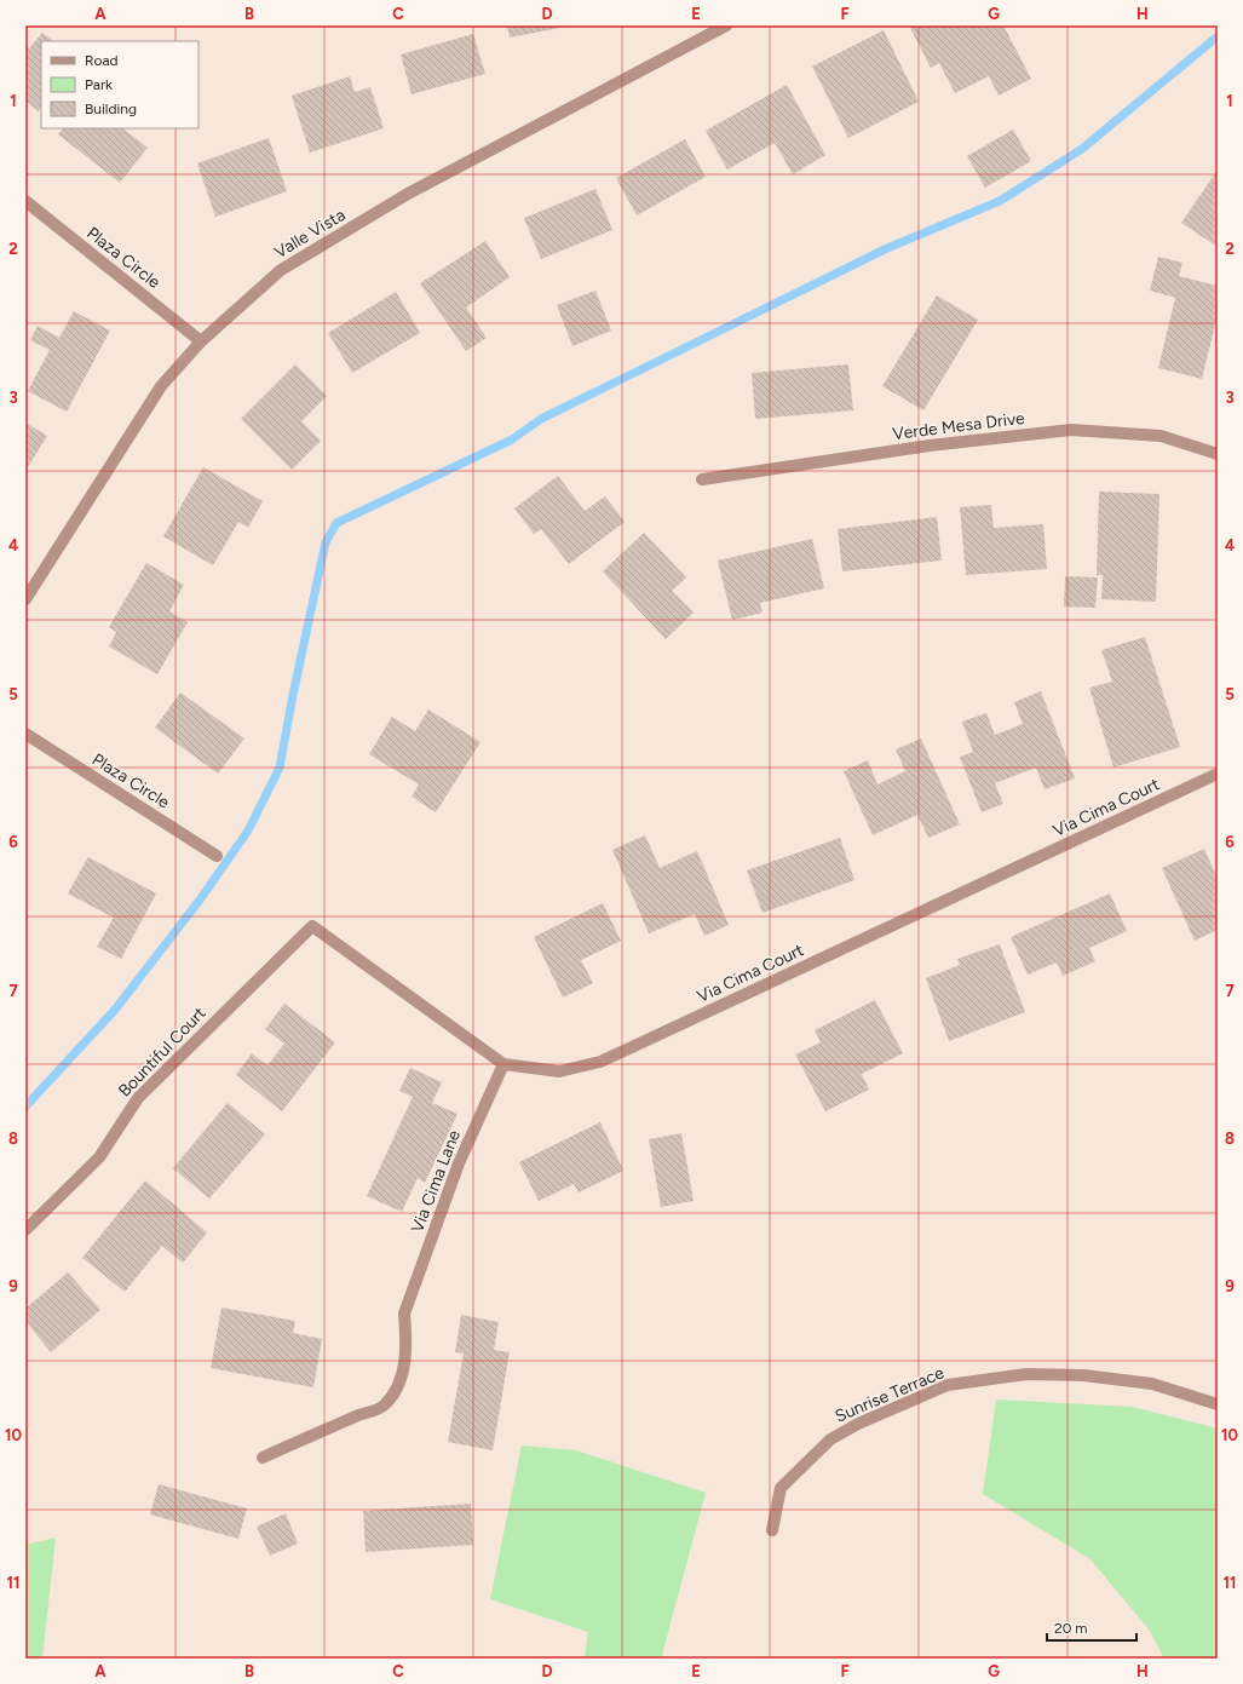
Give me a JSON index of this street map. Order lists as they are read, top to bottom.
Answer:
{
  "streets": {
    "street": [
      "Valle Vista",
      "Plaza Circle",
      "Verde Mesa Drive",
      "Via Cima Court",
      "Bountiful Court",
      "Via Cima Lane",
      "Sunrise Terrace"
    ]
  },
  "crossings": [
    ["Valle Vista", "Plaza Circle"],
    ["Via Cima Court", "Bountiful Court"],
    ["Via Cima Court", "Via Cima Lane"]
  ],
  "legend": ["Road", "Park", "Building"],
  "scale_bar": "20 m",
  "grid": {
    "columns": [
      "A",
      "B",
      "C",
      "D",
      "E",
      "F",
      "G",
      "H"
    ],
    "rows": [
      "1",
      "2",
      "3",
      "4",
      "5",
      "6",
      "7",
      "8",
      "9",
      "10",
      "11"
    ]
  }
}
